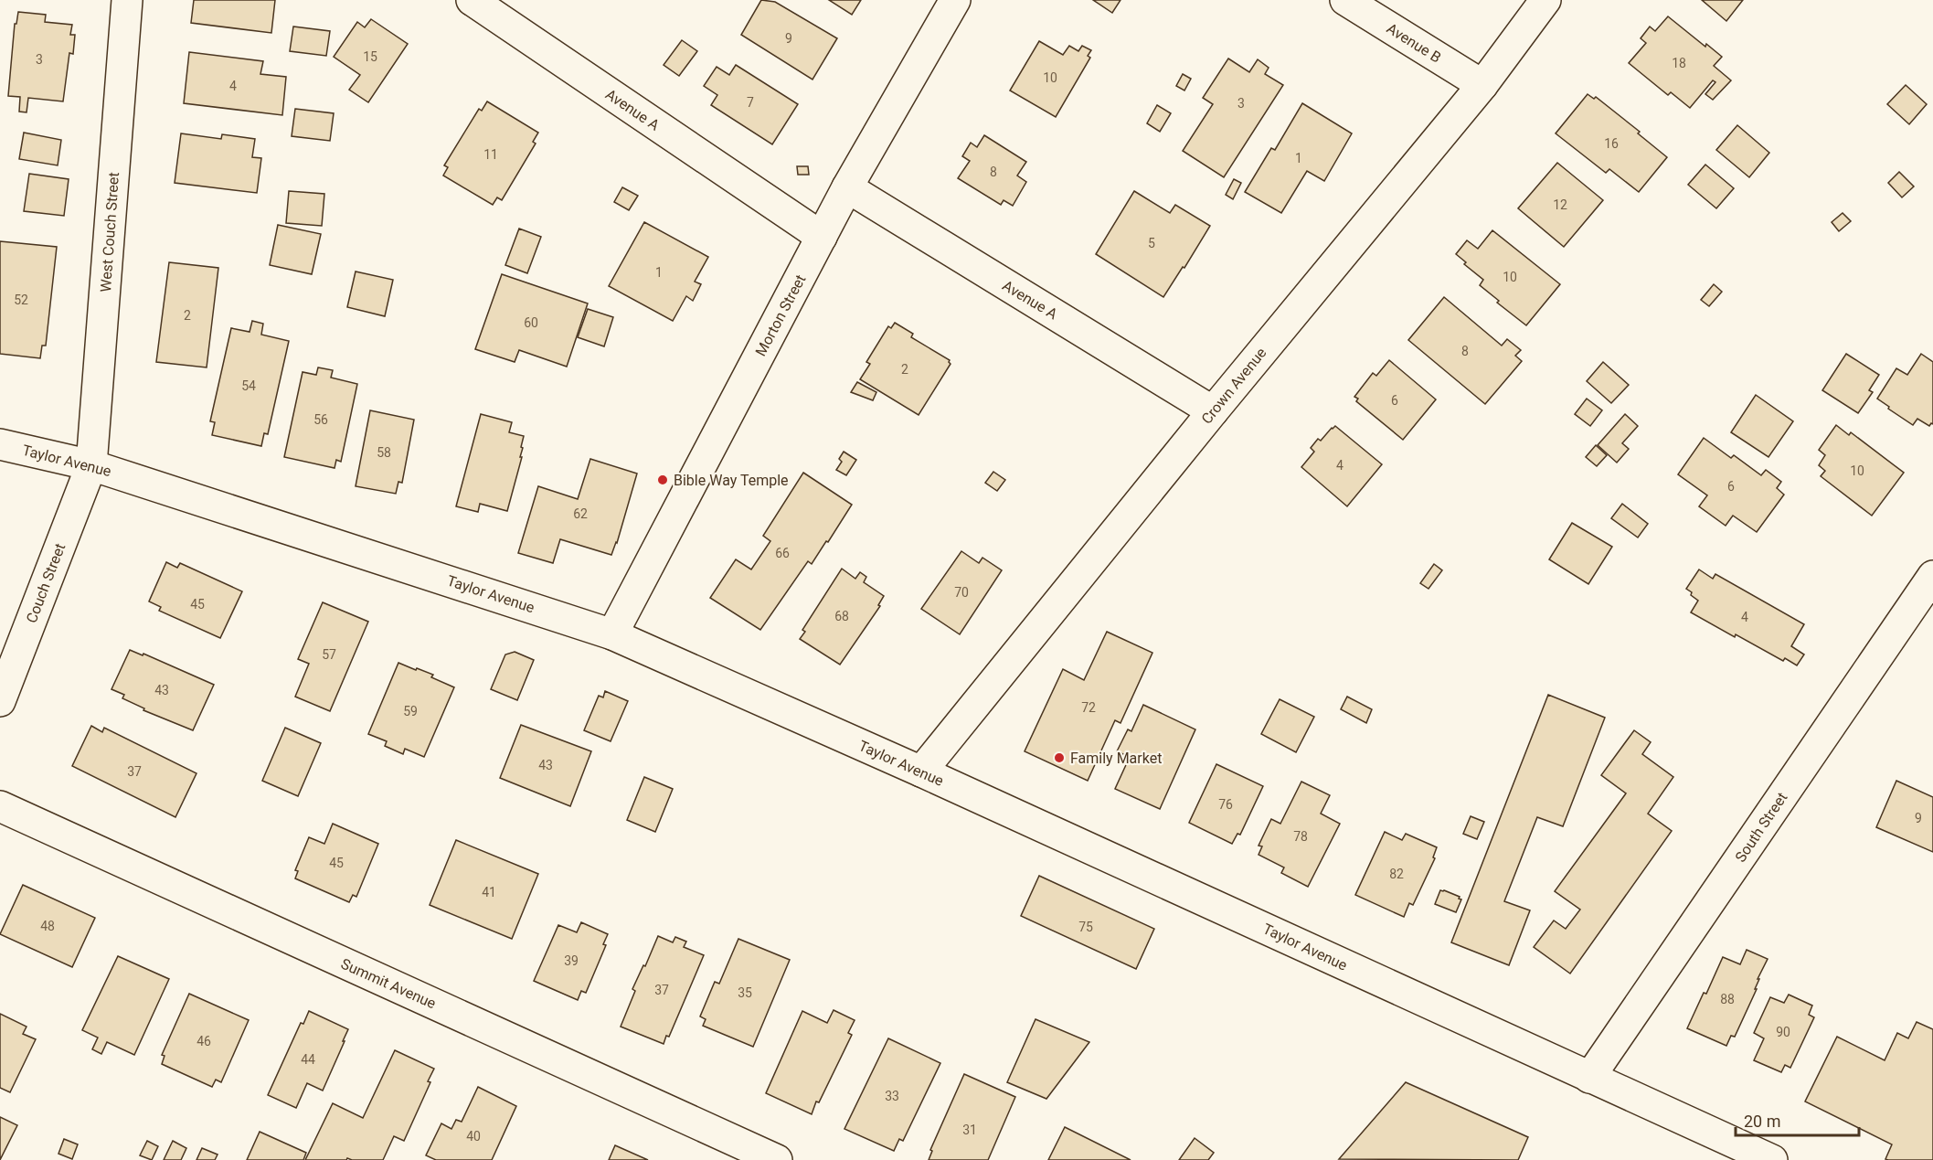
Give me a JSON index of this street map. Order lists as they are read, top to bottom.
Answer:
{
  "streets": {
    "street": [
      "Avenue B",
      "Avenue A",
      "West Couch Street",
      "Morton Street",
      "Crown Avenue",
      "Taylor Avenue",
      "Couch Street",
      "South Street",
      "Summit Avenue"
    ]
  },
  "crossings": [
    ["Avenue B", "Crown Avenue"],
    ["Avenue A", "Morton Street"],
    ["Avenue A", "Crown Avenue"],
    ["West Couch Street", "Taylor Avenue"],
    ["West Couch Street", "Couch Street"],
    ["Morton Street", "Taylor Avenue"],
    ["Crown Avenue", "Taylor Avenue"],
    ["Taylor Avenue", "Couch Street"],
    ["Taylor Avenue", "South Street"]
  ],
  "places": ["Bible Way Temple", "Family Market"],
  "house_numbers": [
    "9",
    "15",
    "3",
    "18",
    "10",
    "4",
    "7",
    "3",
    "16",
    "11",
    "1",
    "8",
    "12",
    "5",
    "1",
    "10",
    "52",
    "2",
    "60",
    "8",
    "2",
    "54",
    "6",
    "56",
    "58",
    "4",
    "10",
    "6",
    "62",
    "66",
    "70",
    "45",
    "68",
    "4",
    "57",
    "43",
    "72",
    "59",
    "43",
    "37",
    "76",
    "9",
    "78",
    "45",
    "82",
    "41",
    "48",
    "75",
    "39",
    "37",
    "35",
    "88",
    "90",
    "46",
    "44",
    "33",
    "31",
    "40"
  ],
  "scale_bar": "20 m"
}
